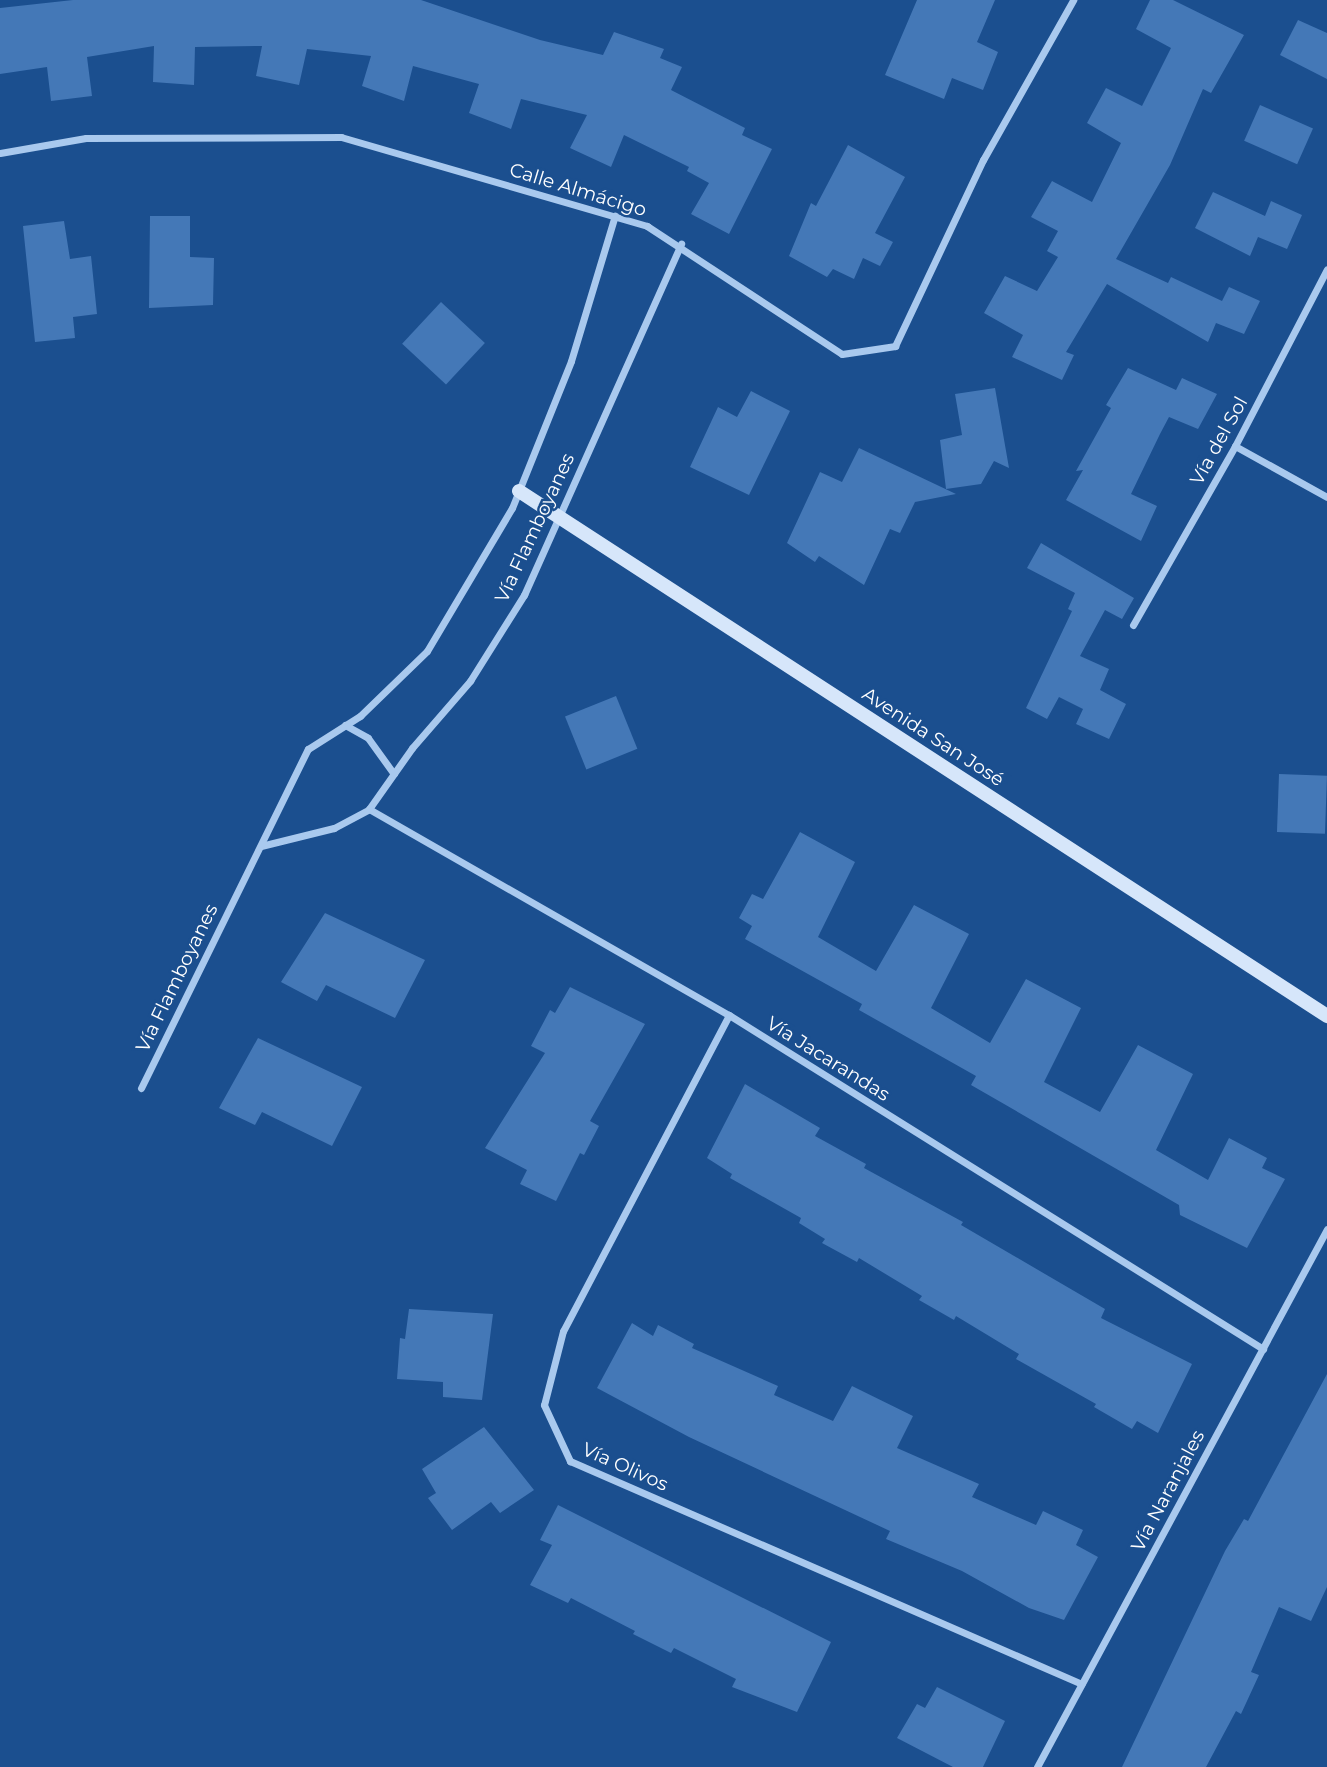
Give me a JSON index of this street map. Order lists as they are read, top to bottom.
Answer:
{
  "streets": {
    "street": [
      "Calle Almácigo",
      "Vía del Sol",
      "Vía Flamboyanes",
      "Avenida San José",
      "Vía Jacarandas",
      "Vía Olivos",
      "Vía Naranjales"
    ]
  },
  "crossings": [
    ["Calle Almácigo", "Vía Flamboyanes"],
    ["Vía Flamboyanes", "Avenida San José"],
    ["Vía Flamboyanes", "Vía Jacarandas"],
    ["Vía Jacarandas", "Vía Olivos"],
    ["Vía Jacarandas", "Vía Naranjales"],
    ["Vía Olivos", "Vía Naranjales"]
  ]
}
